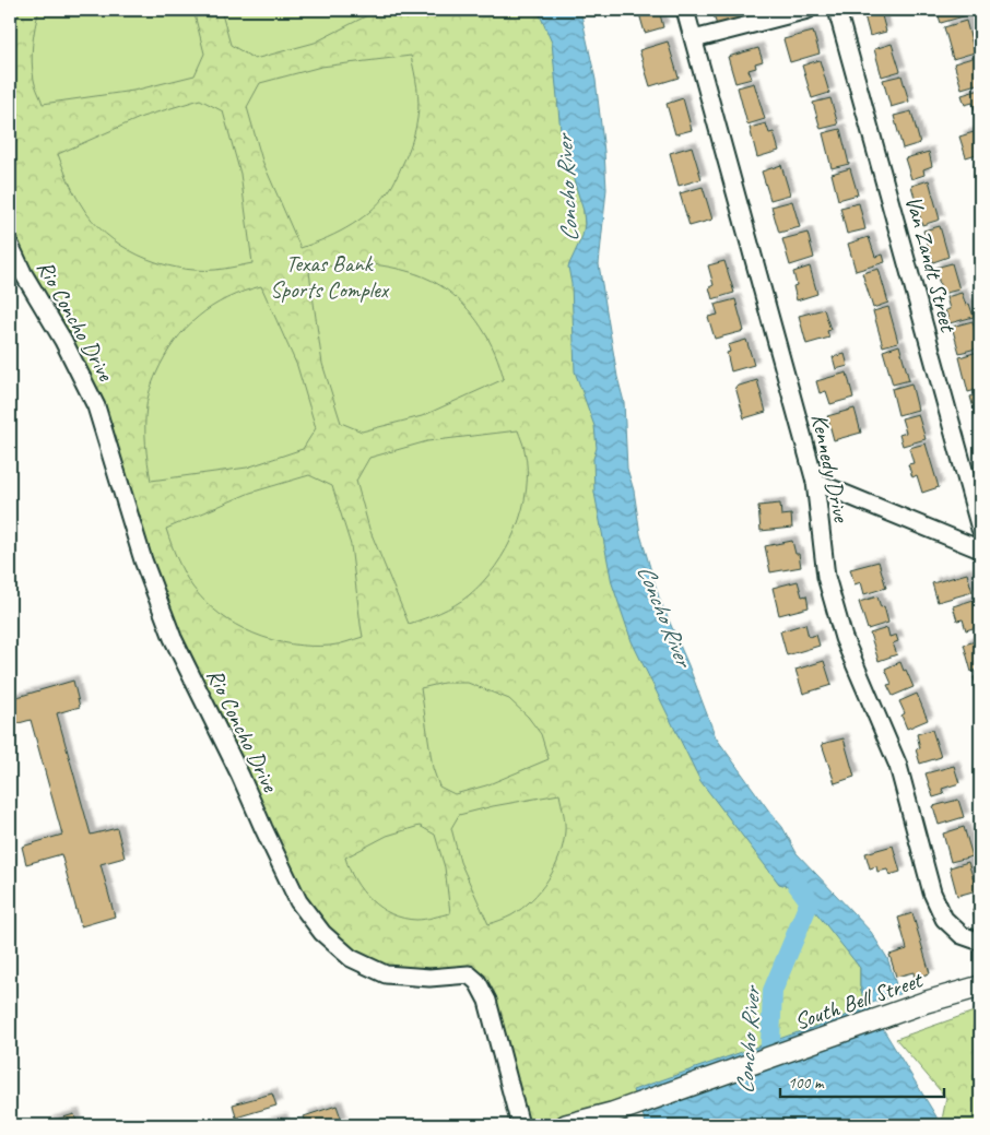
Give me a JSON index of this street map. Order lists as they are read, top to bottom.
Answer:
{
  "streets": {
    "main road": ["South Bell Street"],
    "street": ["Van Zandt Street", "Rio Concho Drive", "Kennedy Drive"]
  },
  "water": ["Concho River"],
  "parks": ["Texas Bank Sports Complex"],
  "scale_bar": "100 m"
}
